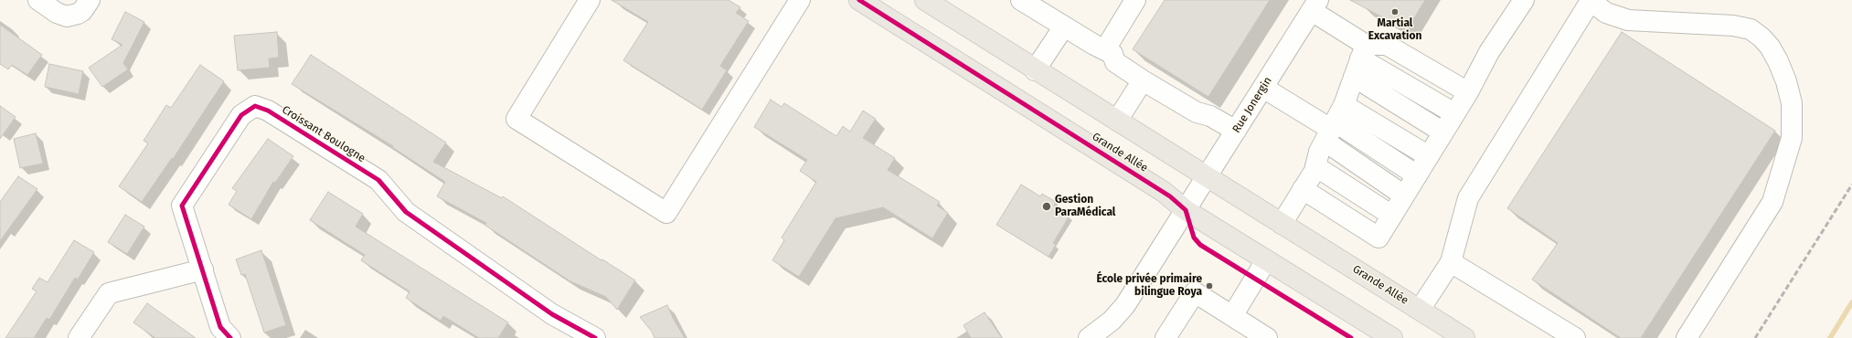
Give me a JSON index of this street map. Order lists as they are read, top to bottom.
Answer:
{
  "streets": {
    "main road": ["Grande Allée"],
    "street": ["Rue Jonergin", "Croissant Boulogne"]
  },
  "crossings": [
    ["Rue Jonergin", "Grande Allée"]
  ],
  "places": ["Martial Excavation", "Gestion ParaMédical", "École privée primaire bilingue Roya"]
}
